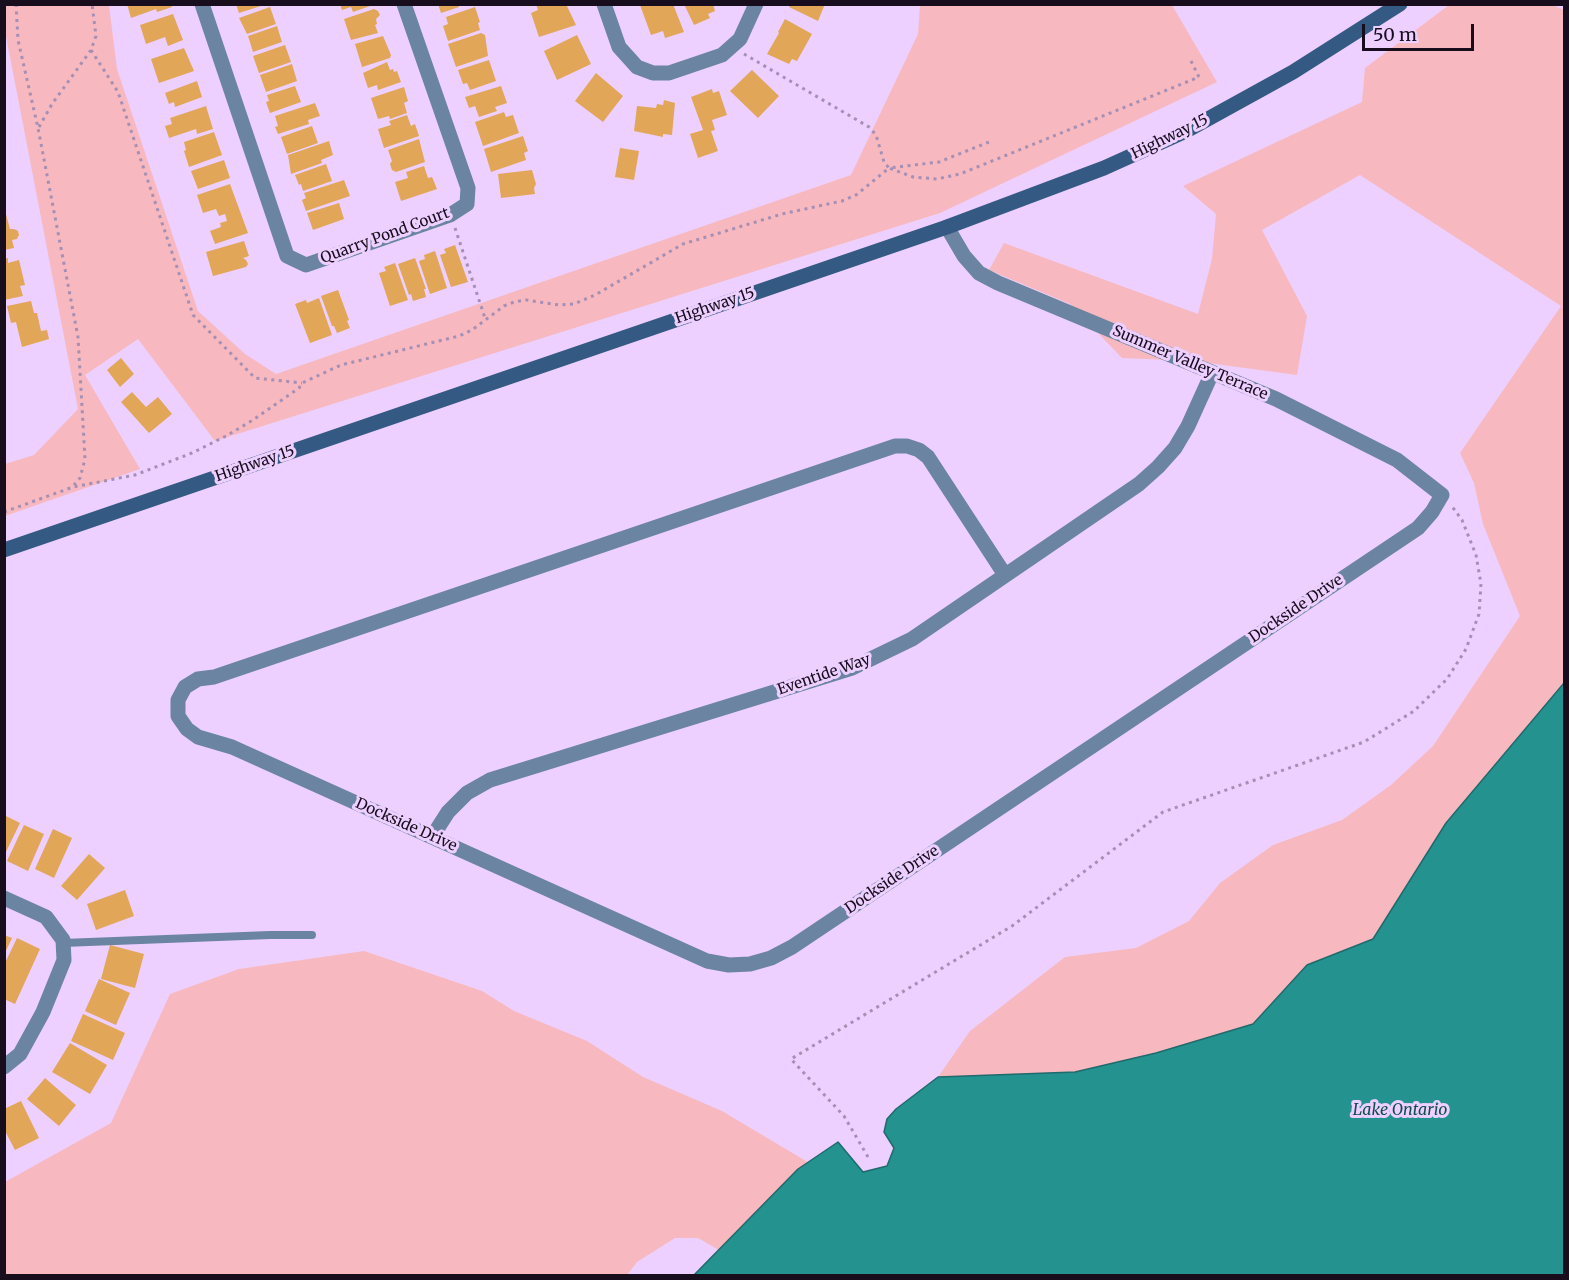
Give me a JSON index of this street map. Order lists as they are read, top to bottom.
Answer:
{
  "streets": {
    "main road": ["Highway 15"],
    "street": [
      "Quarry Pond Court",
      "Summer Valley Terrace",
      "Dockside Drive",
      "Eventide Way"
    ]
  },
  "crossings": [
    ["Highway 15", "Summer Valley Terrace"],
    ["Summer Valley Terrace", "Dockside Drive"],
    ["Summer Valley Terrace", "Eventide Way"],
    ["Dockside Drive", "Eventide Way"]
  ],
  "water": ["Lake Ontario"],
  "scale_bar": "50 m"
}
